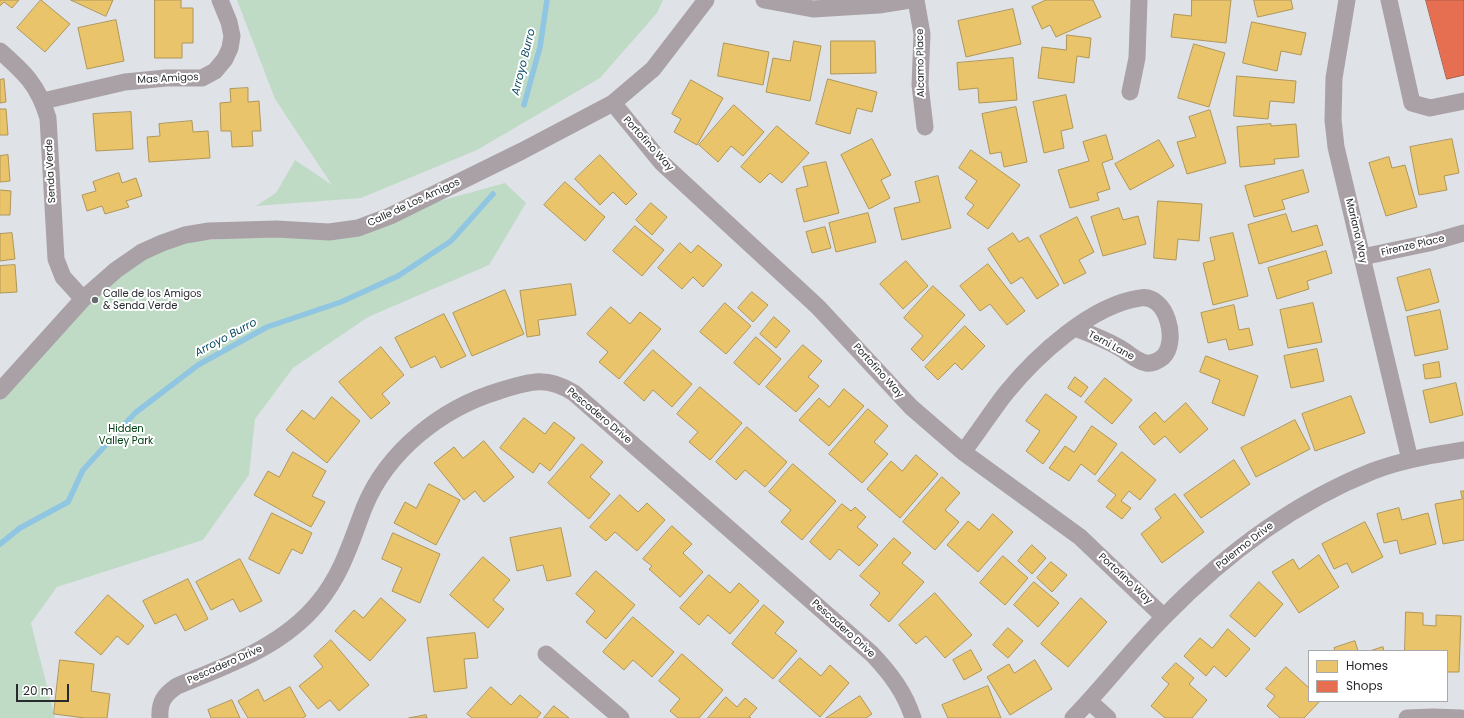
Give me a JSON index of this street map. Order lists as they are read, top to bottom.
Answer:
{
  "streets": {
    "street": [
      "Alcamo Place",
      "Mas Amigos",
      "Portofino Way",
      "Senda Verde",
      "Calle de Los Amigos",
      "Mariana Way",
      "Firenze Place",
      "Terni Lane",
      "Pescadero Drive",
      "Palermo Drive"
    ]
  },
  "crossings": [
    ["Mas Amigos", "Senda Verde"],
    ["Portofino Way", "Calle de Los Amigos"],
    ["Portofino Way", "Terni Lane"],
    ["Portofino Way", "Palermo Drive"],
    ["Senda Verde", "Calle de Los Amigos"],
    ["Mariana Way", "Firenze Place"],
    ["Mariana Way", "Palermo Drive"]
  ],
  "water": ["Arroyo Burro"],
  "parks": ["Hidden Valley Park"],
  "places": ["Calle de los Amigos & Senda Verde"],
  "legend": ["Homes", "Shops"],
  "scale_bar": "20 m"
}
